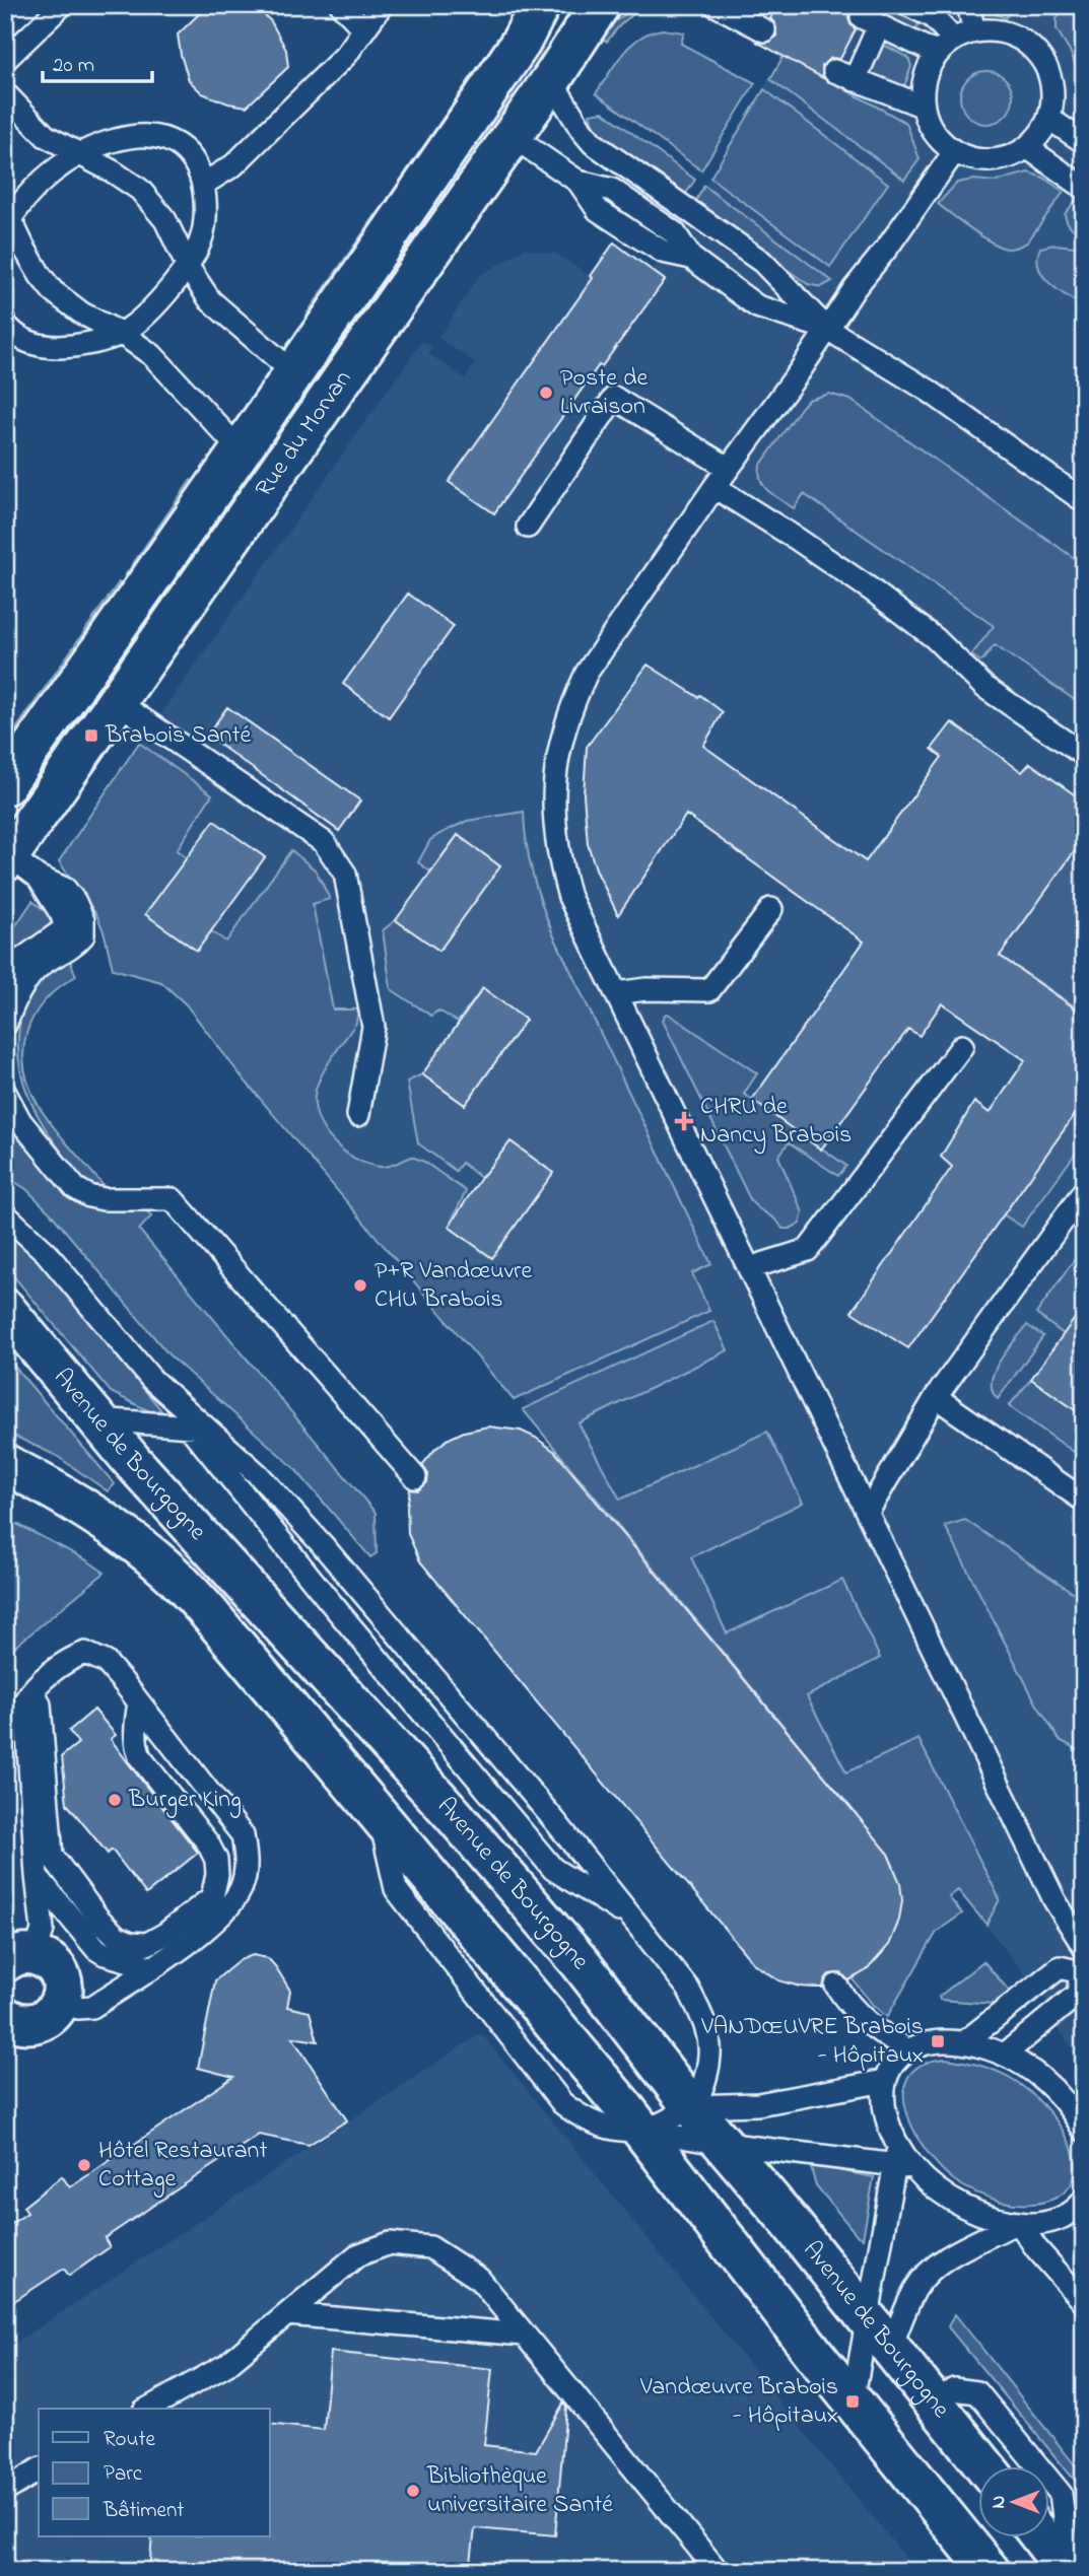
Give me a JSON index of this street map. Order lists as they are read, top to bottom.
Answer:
{
  "streets": {
    "main road": ["Rue du Morvan", "Avenue de Bourgogne"]
  },
  "places": {
    "other": [
      "Poste de Livraison",
      "P+R Vandœuvre CHU Brabois",
      "Burger King",
      "Hôtel Restaurant Cottage",
      "Bibliothèque universitaire Santé"
    ],
    "transit": ["Brabois Santé", "VANDŒUVRE Brabois - Hôpitaux", "Vandœuvre Brabois - Hôpitaux"],
    "health": ["CHRU de Nancy Brabois"]
  },
  "legend": ["Route", "Parc", "Bâtiment"],
  "scale_bar": "20 m",
  "north": "left"
}
